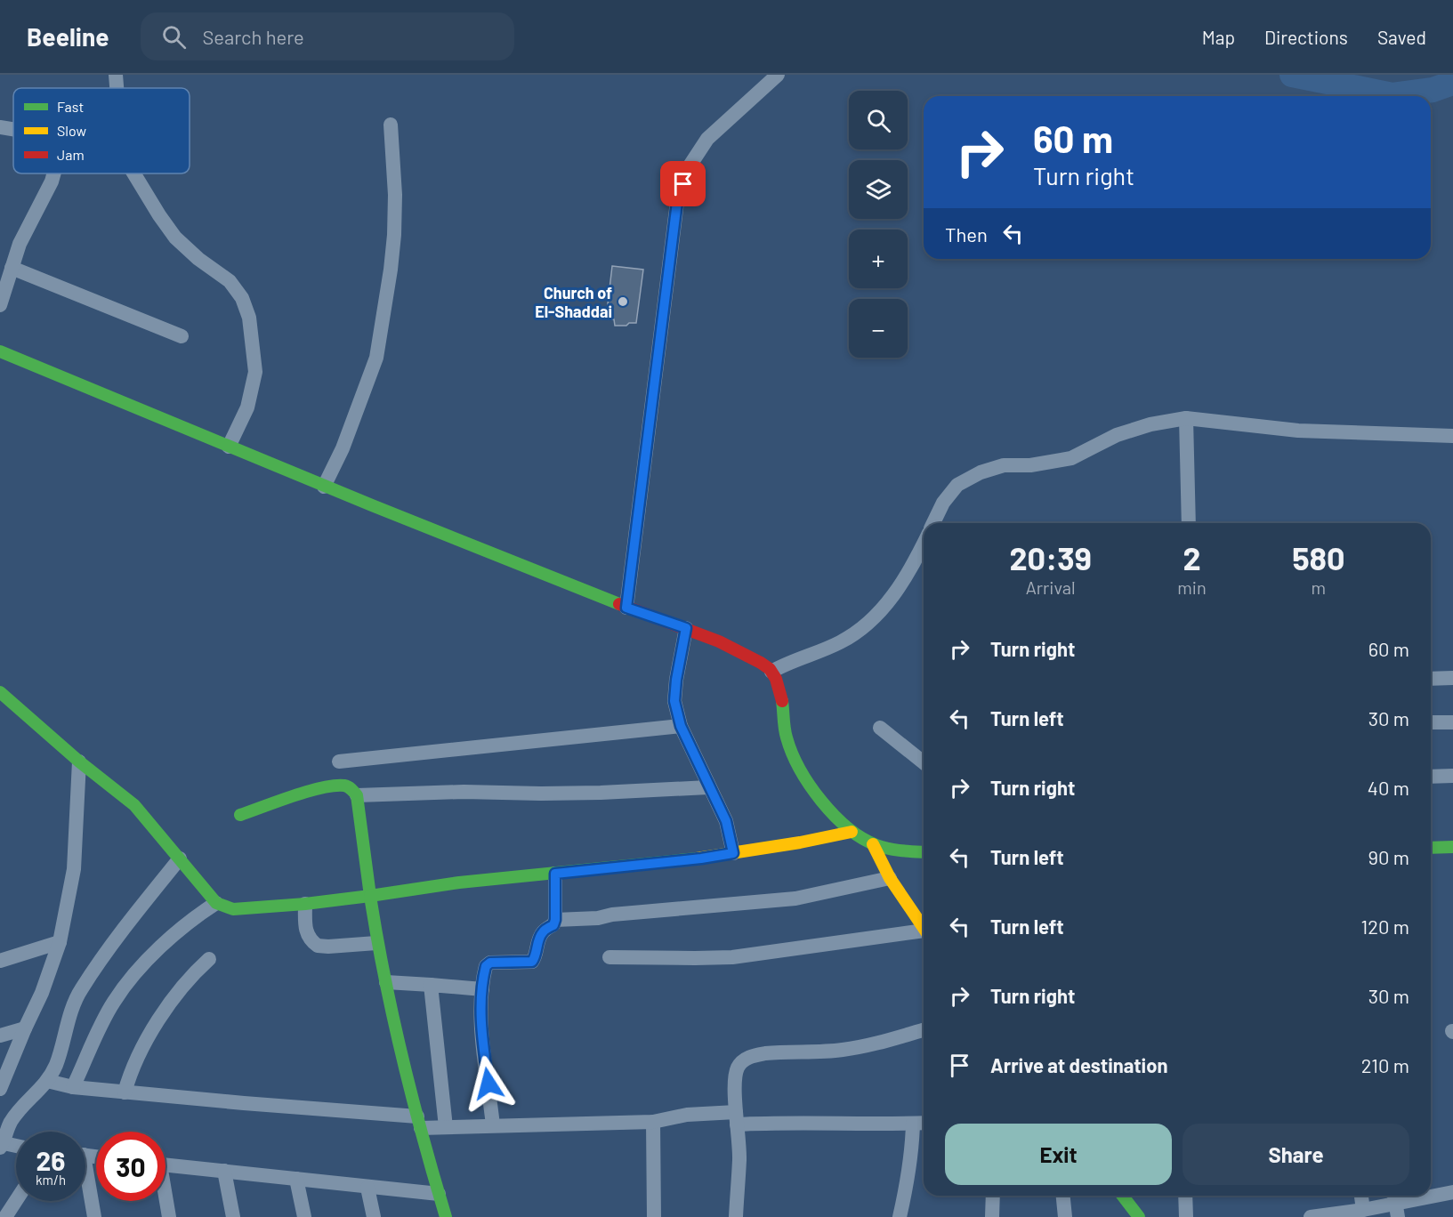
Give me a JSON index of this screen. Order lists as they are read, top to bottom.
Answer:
{
  "places": ["Church of El-Shaddai"],
  "legend": ["Fast", "Slow", "Jam"],
  "page": {
    "header": "Beeline",
    "search": "Search here",
    "nav": ["Map", "Directions", "Saved"],
    "map_buttons": ["+", "−"],
    "turn": ["60 m", "Turn right"],
    "then": "Then",
    "eta": [
      "20:39",
      "Arrival",
      "2",
      "min",
      "580",
      "m"
    ],
    "list": [
      {
        "name": "Turn right",
        "value": "60 m"
      },
      {
        "name": "Turn left",
        "value": "30 m"
      },
      {
        "name": "Turn right",
        "value": "40 m"
      },
      {
        "name": "Turn left",
        "value": "90 m"
      },
      {
        "name": "Turn left",
        "value": "120 m"
      },
      {
        "name": "Turn right",
        "value": "30 m"
      },
      {
        "name": "Arrive at destination",
        "value": "210 m"
      }
    ],
    "buttons": ["Exit", "Share"],
    "speed": "26 km/h",
    "limit": "30"
  }
}
